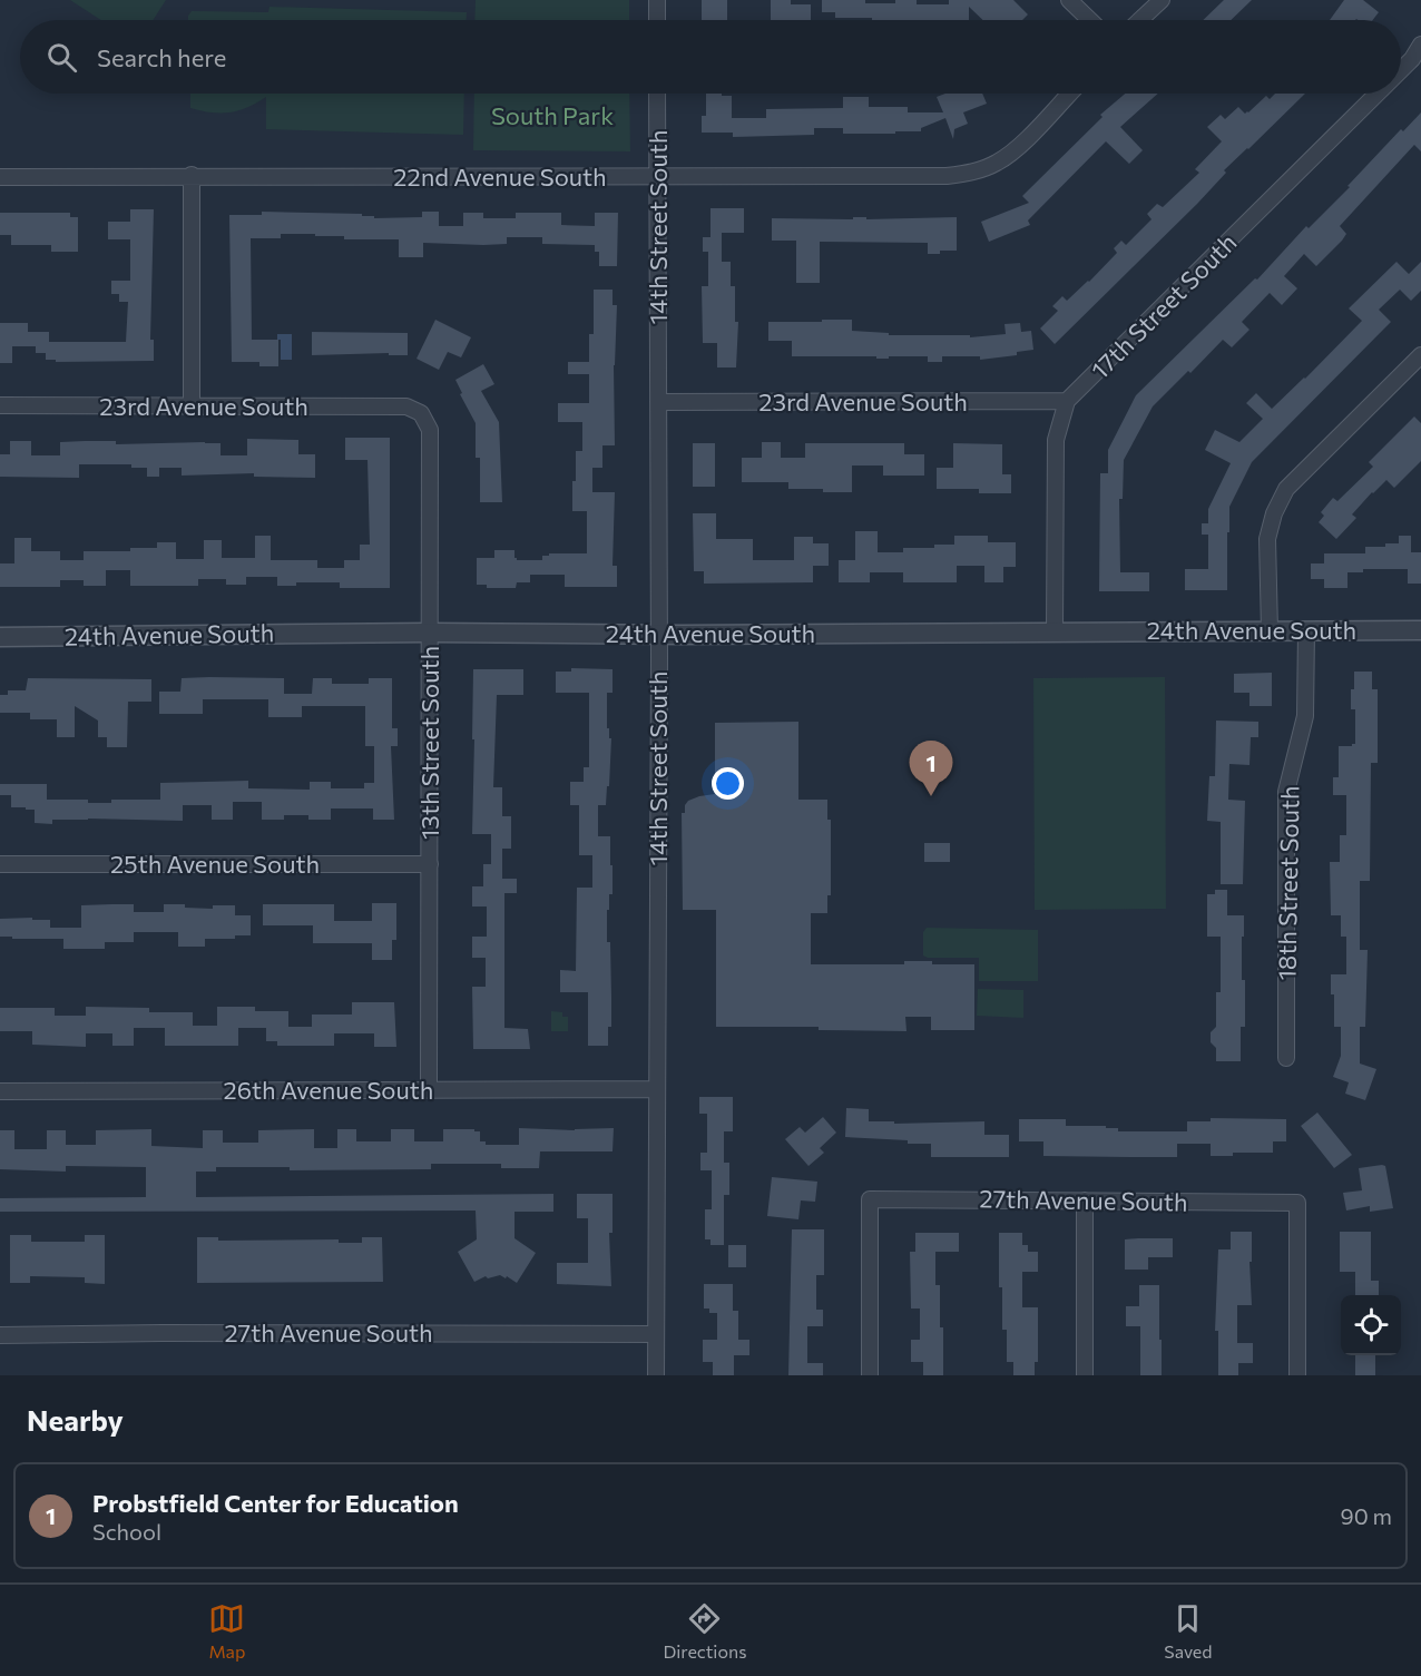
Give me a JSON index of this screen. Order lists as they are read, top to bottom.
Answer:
{
  "streets": {
    "street": [
      "22nd Avenue South",
      "14th Street South",
      "17th Street South",
      "23rd Avenue South",
      "24th Avenue South",
      "13th Street South",
      "25th Avenue South",
      "18th Street South",
      "26th Avenue South",
      "27th Avenue South"
    ]
  },
  "crossings": [
    ["22nd Avenue South", "14th Street South"],
    ["14th Street South", "23rd Avenue South"],
    ["14th Street South", "24th Avenue South"],
    ["14th Street South", "26th Avenue South"],
    ["14th Street South", "27th Avenue South"],
    ["17th Street South", "23rd Avenue South"],
    ["17th Street South", "24th Avenue South"],
    ["23rd Avenue South", "13th Street South"],
    ["24th Avenue South", "13th Street South"],
    ["24th Avenue South", "18th Street South"],
    ["13th Street South", "25th Avenue South"],
    ["13th Street South", "26th Avenue South"]
  ],
  "parks": ["South Park"],
  "page": {
    "search": "Search here",
    "pins": "1",
    "heading": "Nearby",
    "list": [
      {
        "mark": "1",
        "name": "Probstfield Center for Education",
        "note": "School",
        "value": "90 m"
      }
    ],
    "nav": ["Map", "Directions", "Saved"]
  }
}
